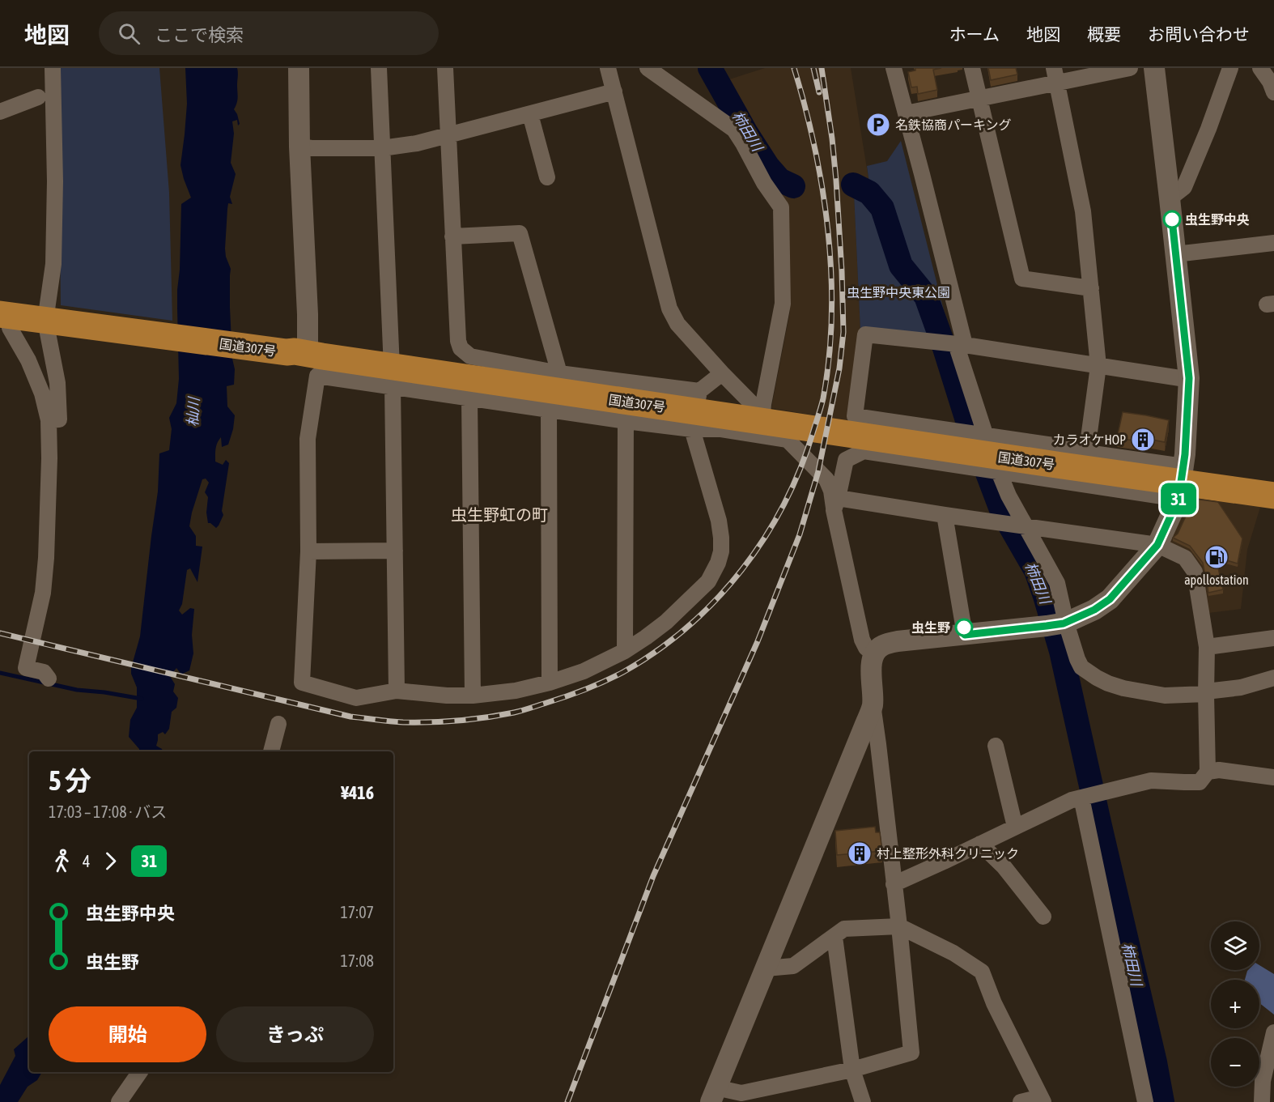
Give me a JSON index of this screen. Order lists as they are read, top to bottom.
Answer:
{
  "streets": {
    "highway": ["国道307号"]
  },
  "districts": ["虫生野虹の町"],
  "water": ["柿田川", "杣川"],
  "parks": ["虫生野中央東公園"],
  "places": {
    "parking": ["名鉄協商パーキング"],
    "other": ["虫生野中央", "虫生野"],
    "building": ["カラオケHOP", "村上整形外科クリニック"],
    "fuel station": ["apollostation"]
  },
  "lines": ["bus line 31"],
  "page": {
    "header": "地図",
    "search": "ここで検索",
    "nav": [
      "ホーム",
      "地図",
      "概要",
      "お問い合わせ"
    ],
    "on_map": "31",
    "heading": ["5 分", "17:03 – 17:08 · バス", "¥416"],
    "legs": ["4", "31"],
    "list": [
      {
        "name": "虫生野中央",
        "value": "17:07"
      },
      {
        "name": "虫生野",
        "value": "17:08"
      }
    ],
    "map_buttons": ["+", "−"],
    "buttons": ["開始", "きっぷ"]
  }
}
